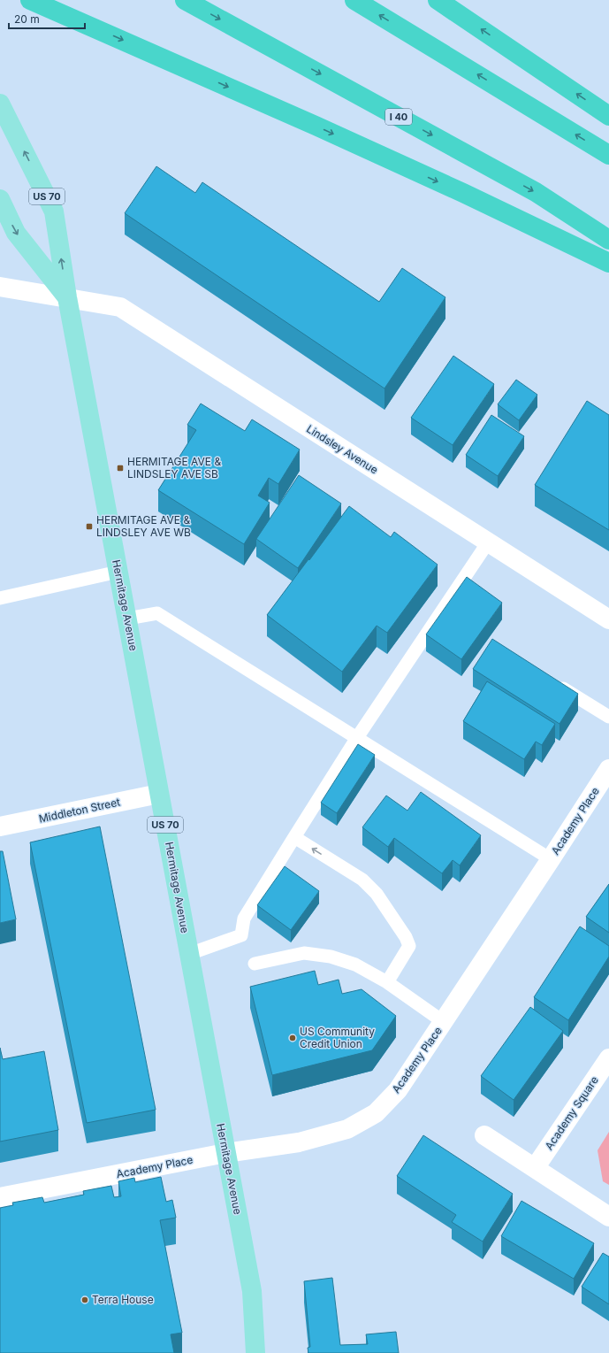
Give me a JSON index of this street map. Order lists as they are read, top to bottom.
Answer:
{
  "streets": {
    "highway": ["I 40"],
    "main road": ["US 70", "Hermitage Avenue"],
    "street": [
      "Lindsley Avenue",
      "Middleton Street",
      "Academy Place",
      "Academy Square"
    ]
  },
  "crossings": [
    ["Lindsley Avenue", "Hermitage Avenue"],
    ["Hermitage Avenue", "Middleton Street"],
    ["Hermitage Avenue", "Academy Place"]
  ],
  "places": {
    "transit": ["HERMITAGE AVE & LINDSLEY AVE SB", "HERMITAGE AVE & LINDSLEY AVE WB"],
    "other": ["US Community Credit Union", "Terra House"]
  },
  "scale_bar": "20 m"
}
